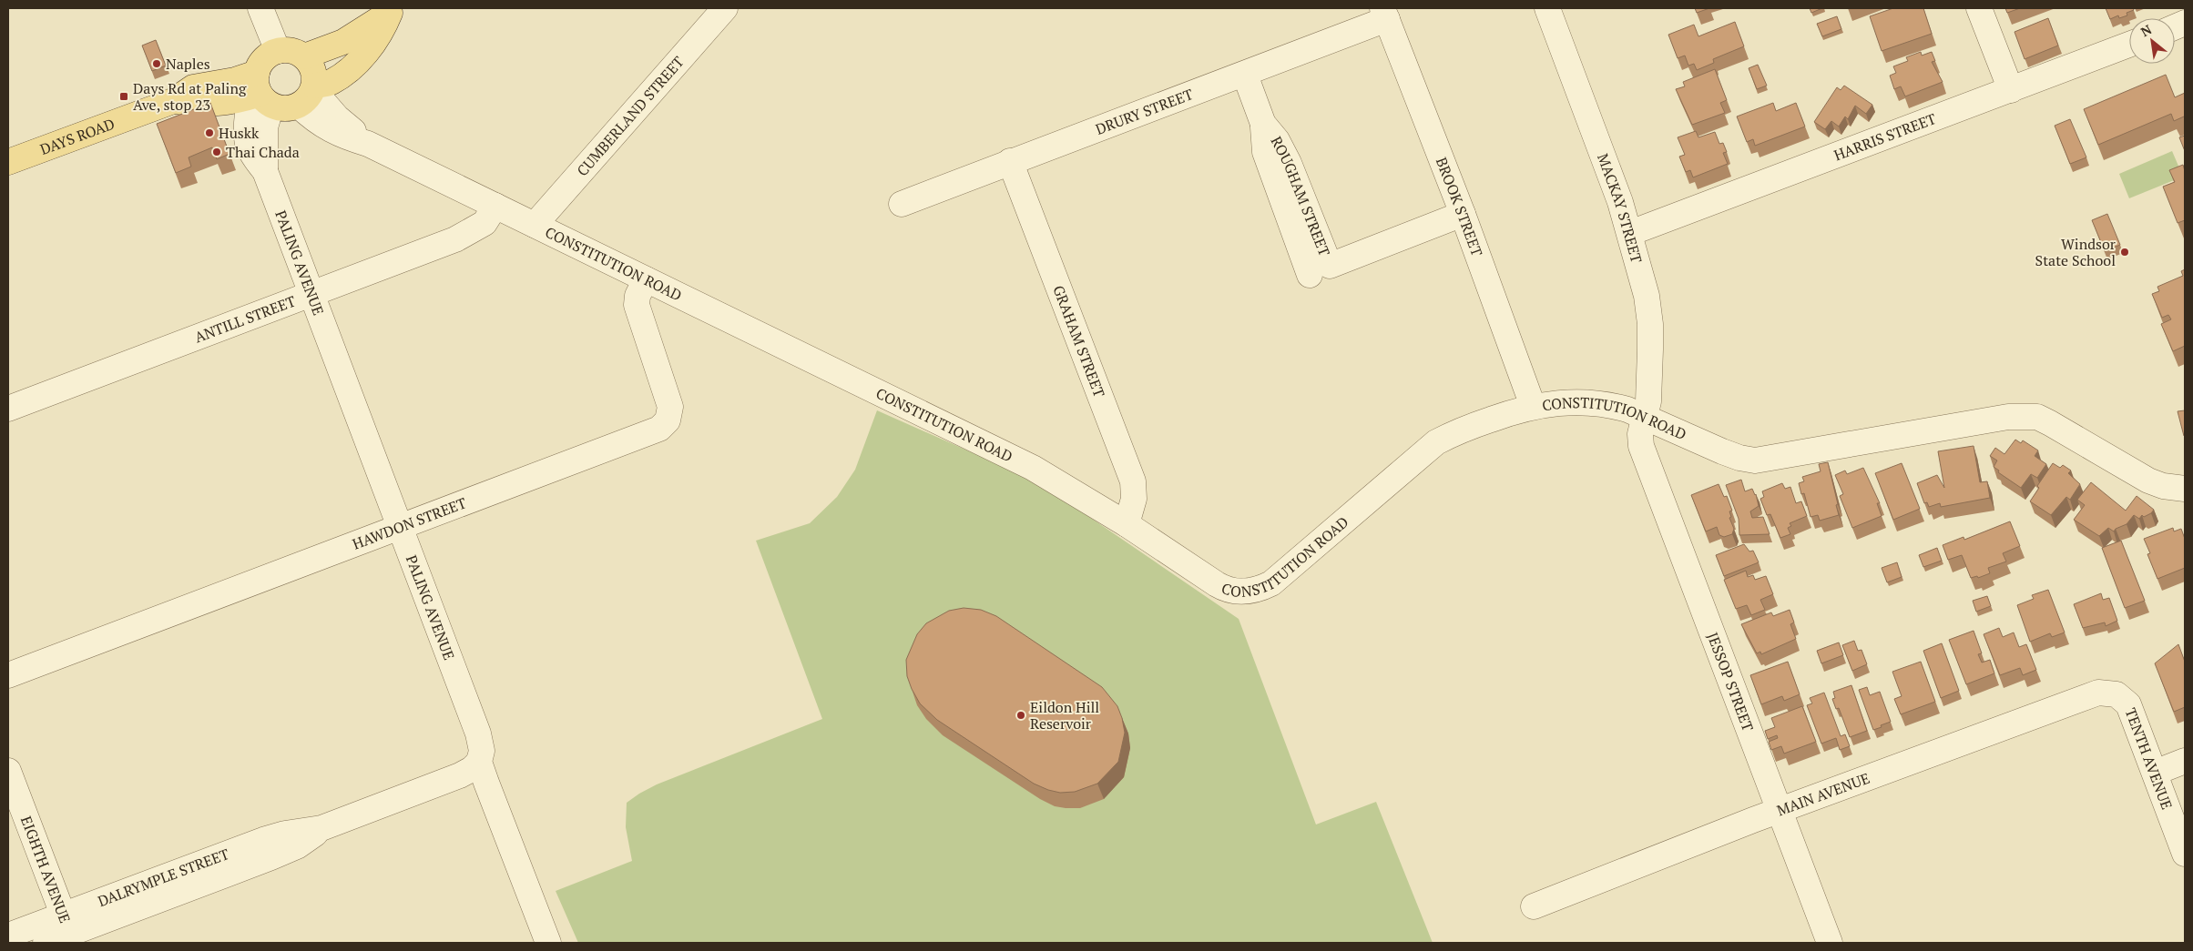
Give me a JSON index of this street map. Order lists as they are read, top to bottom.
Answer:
{
  "streets": {
    "main road": ["DAYS ROAD"],
    "street": [
      "DRURY STREET",
      "CUMBERLAND STREET",
      "HARRIS STREET",
      "ROUGHAM STREET",
      "BROOK STREET",
      "MACKAY STREET",
      "PALING AVENUE",
      "CONSTITUTION ROAD",
      "ANTILL STREET",
      "GRAHAM STREET",
      "HAWDON STREET",
      "JESSOP STREET",
      "TENTH AVENUE",
      "MAIN AVENUE",
      "EIGHTH AVENUE",
      "DALRYMPLE STREET"
    ]
  },
  "crossings": [
    ["DRURY STREET", "ROUGHAM STREET"],
    ["DRURY STREET", "BROOK STREET"],
    ["DRURY STREET", "GRAHAM STREET"],
    ["CUMBERLAND STREET", "CONSTITUTION ROAD"],
    ["DAYS ROAD", "PALING AVENUE"],
    ["DAYS ROAD", "CONSTITUTION ROAD"],
    ["HARRIS STREET", "MACKAY STREET"],
    ["ROUGHAM STREET", "BROOK STREET"],
    ["BROOK STREET", "CONSTITUTION ROAD"],
    ["MACKAY STREET", "CONSTITUTION ROAD"],
    ["MACKAY STREET", "JESSOP STREET"],
    ["PALING AVENUE", "CONSTITUTION ROAD"],
    ["PALING AVENUE", "ANTILL STREET"],
    ["PALING AVENUE", "HAWDON STREET"],
    ["PALING AVENUE", "DALRYMPLE STREET"],
    ["CONSTITUTION ROAD", "ANTILL STREET"],
    ["CONSTITUTION ROAD", "GRAHAM STREET"],
    ["CONSTITUTION ROAD", "HAWDON STREET"],
    ["CONSTITUTION ROAD", "JESSOP STREET"],
    ["JESSOP STREET", "MAIN AVENUE"],
    ["TENTH AVENUE", "MAIN AVENUE"],
    ["EIGHTH AVENUE", "DALRYMPLE STREET"]
  ],
  "places": {
    "other": [
      "Naples",
      "Huskk",
      "Thai Chada",
      "Windsor State School",
      "Eildon Hill Reservoir"
    ],
    "transit": ["Days Rd at Paling Ave, stop 23"]
  },
  "north": "top left"
}
